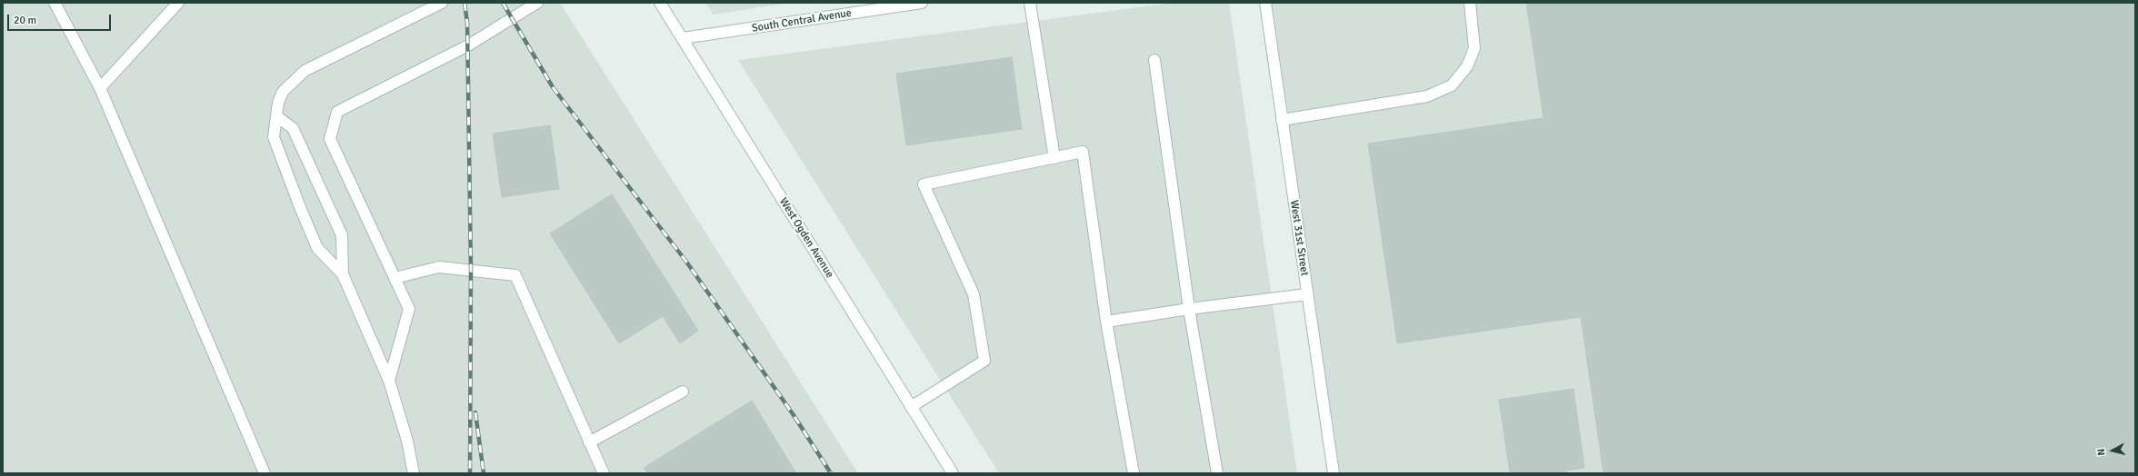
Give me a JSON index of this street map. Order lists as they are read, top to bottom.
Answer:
{
  "streets": {
    "main road": ["South Central Avenue", "West Ogden Avenue", "West 31st Street"]
  },
  "crossings": [
    ["South Central Avenue", "West Ogden Avenue"]
  ],
  "scale_bar": "20 m",
  "north": "left"
}
